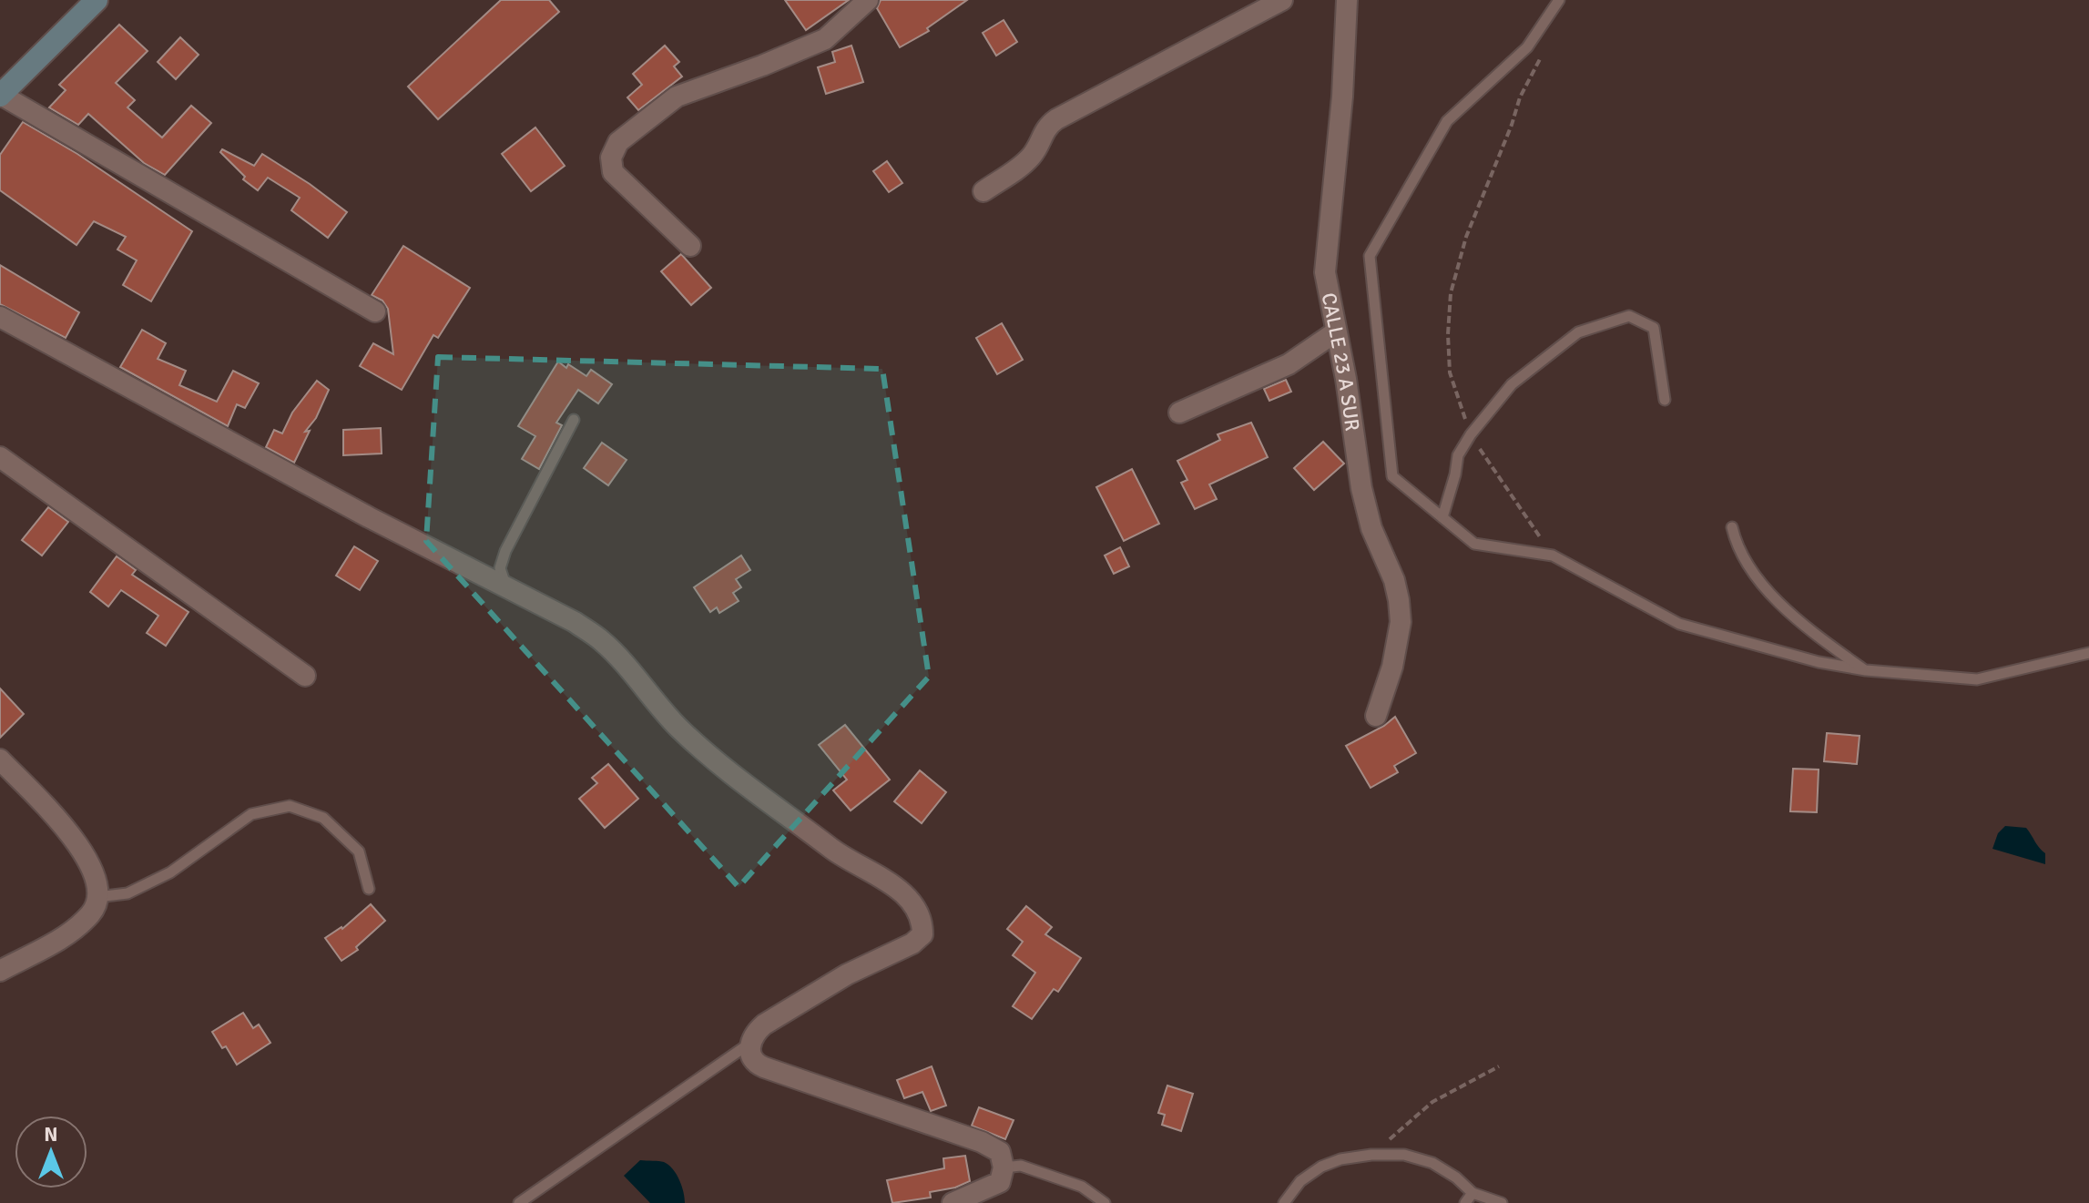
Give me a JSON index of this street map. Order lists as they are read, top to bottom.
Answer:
{
  "streets": {
    "street": ["CALLE 23 A SUR"]
  },
  "north": "top"
}
